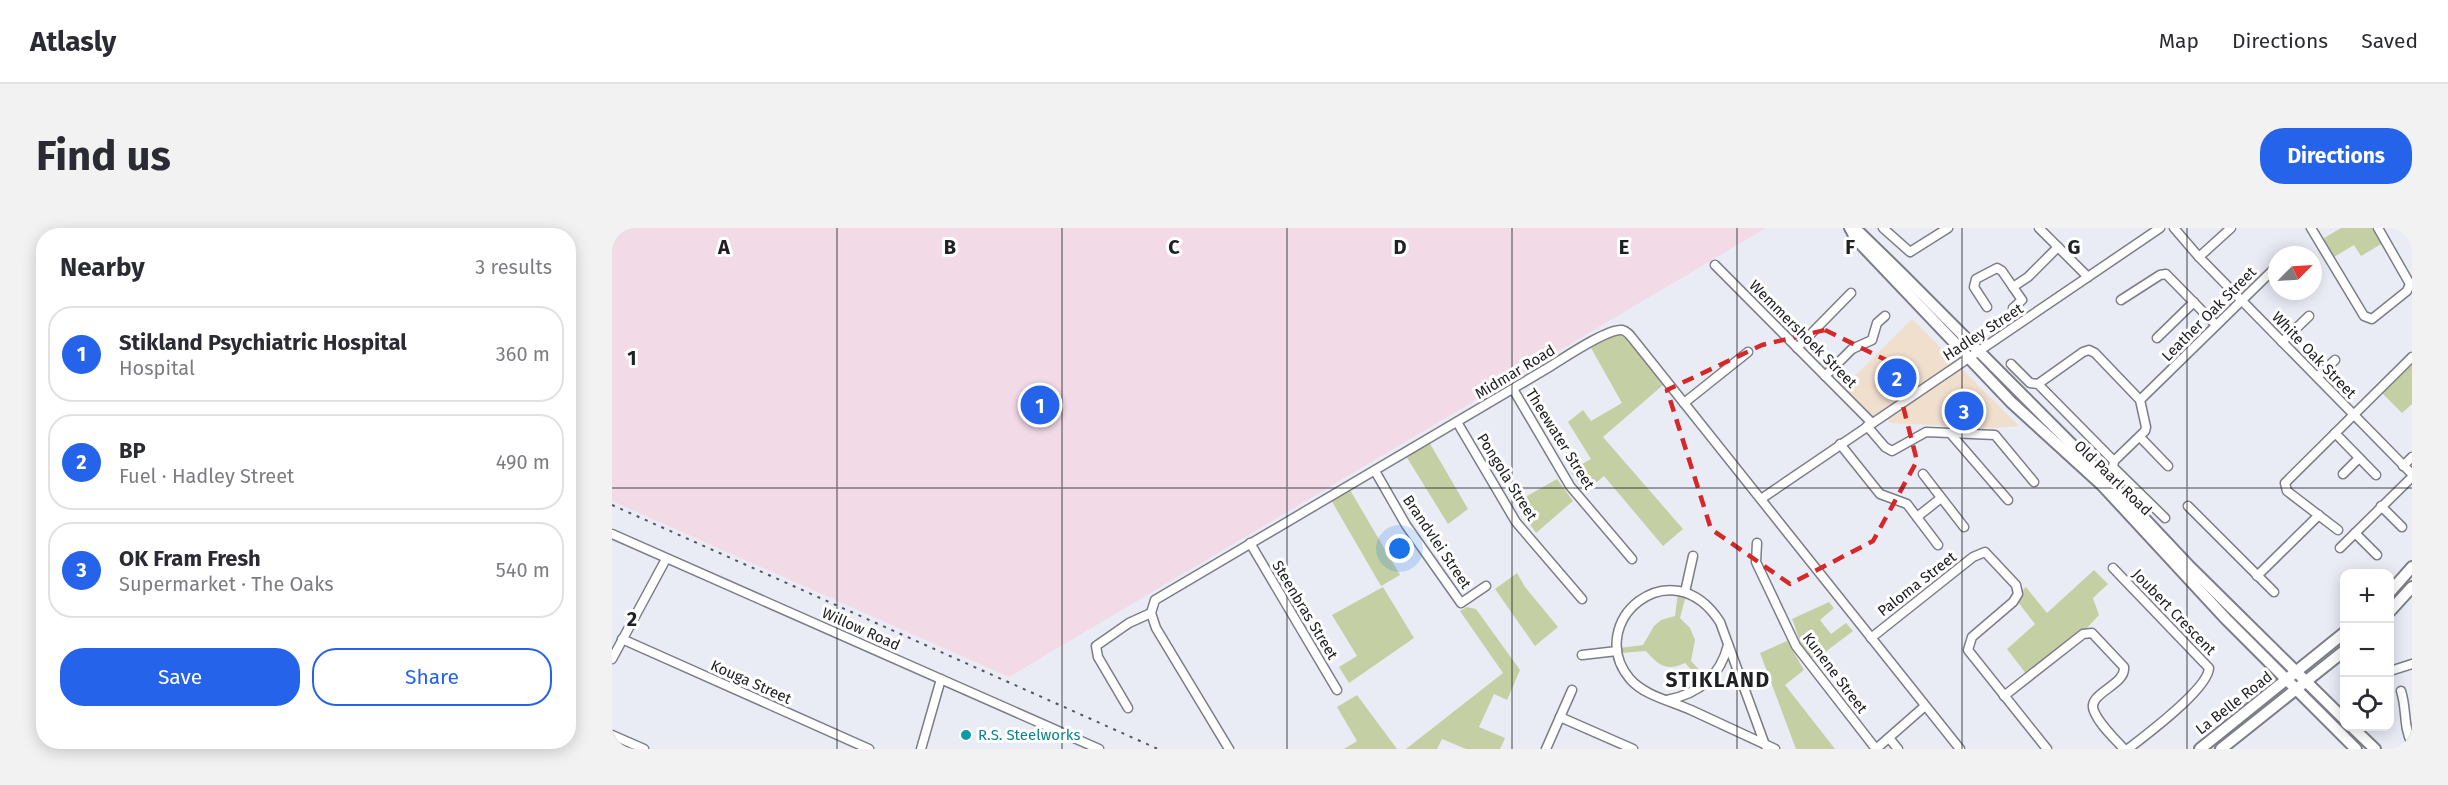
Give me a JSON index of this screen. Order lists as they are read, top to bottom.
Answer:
{
  "streets": {
    "main road": ["Old Paarl Road", "La Belle Road"],
    "street": [
      "Leather Oak Street",
      "Hadley Street",
      "Wemmershoek Street",
      "White Oak Street",
      "Midmar Road",
      "Theewater Street",
      "Pongola Street",
      "Brandvlei Street",
      "Paloma Street",
      "Steenbras Street",
      "Joubert Crescent",
      "Willow Road",
      "Kunene Street",
      "Kouga Street"
    ]
  },
  "crossings": [
    ["Leather Oak Street", "White Oak Street"],
    ["Hadley Street", "Wemmershoek Street"],
    ["Hadley Street", "Midmar Road"],
    ["Hadley Street", "Old Paarl Road"],
    ["Midmar Road", "Theewater Street"],
    ["Midmar Road", "Pongola Street"],
    ["Midmar Road", "Brandvlei Street"],
    ["Midmar Road", "Paloma Street"],
    ["Midmar Road", "Steenbras Street"],
    ["Old Paarl Road", "La Belle Road"]
  ],
  "districts": ["STIKLAND"],
  "places": ["R.S. Steelworks"],
  "north": "top right",
  "page": {
    "header": "Atlasly",
    "nav": ["Map", "Directions", "Saved"],
    "buttons": [
      "Directions",
      ["Save", "Share"]
    ],
    "title": "Find us",
    "heading": ["Nearby", "3 results"],
    "list": [
      {
        "mark": "1",
        "name": "Stikland Psychiatric Hospital",
        "note": "Hospital",
        "value": "360 m"
      },
      {
        "mark": "2",
        "name": "BP",
        "note": "Fuel · Hadley Street",
        "value": "490 m"
      },
      {
        "mark": "3",
        "name": "OK Fram Fresh",
        "note": "Supermarket · The Oaks",
        "value": "540 m"
      }
    ],
    "pins": ["2", "1", "3"],
    "map_buttons": ["+", "−"]
  },
  "grid": {
    "columns": [
      "A",
      "B",
      "C",
      "D",
      "E",
      "F",
      "G"
    ],
    "rows": ["1", "2"]
  }
}
